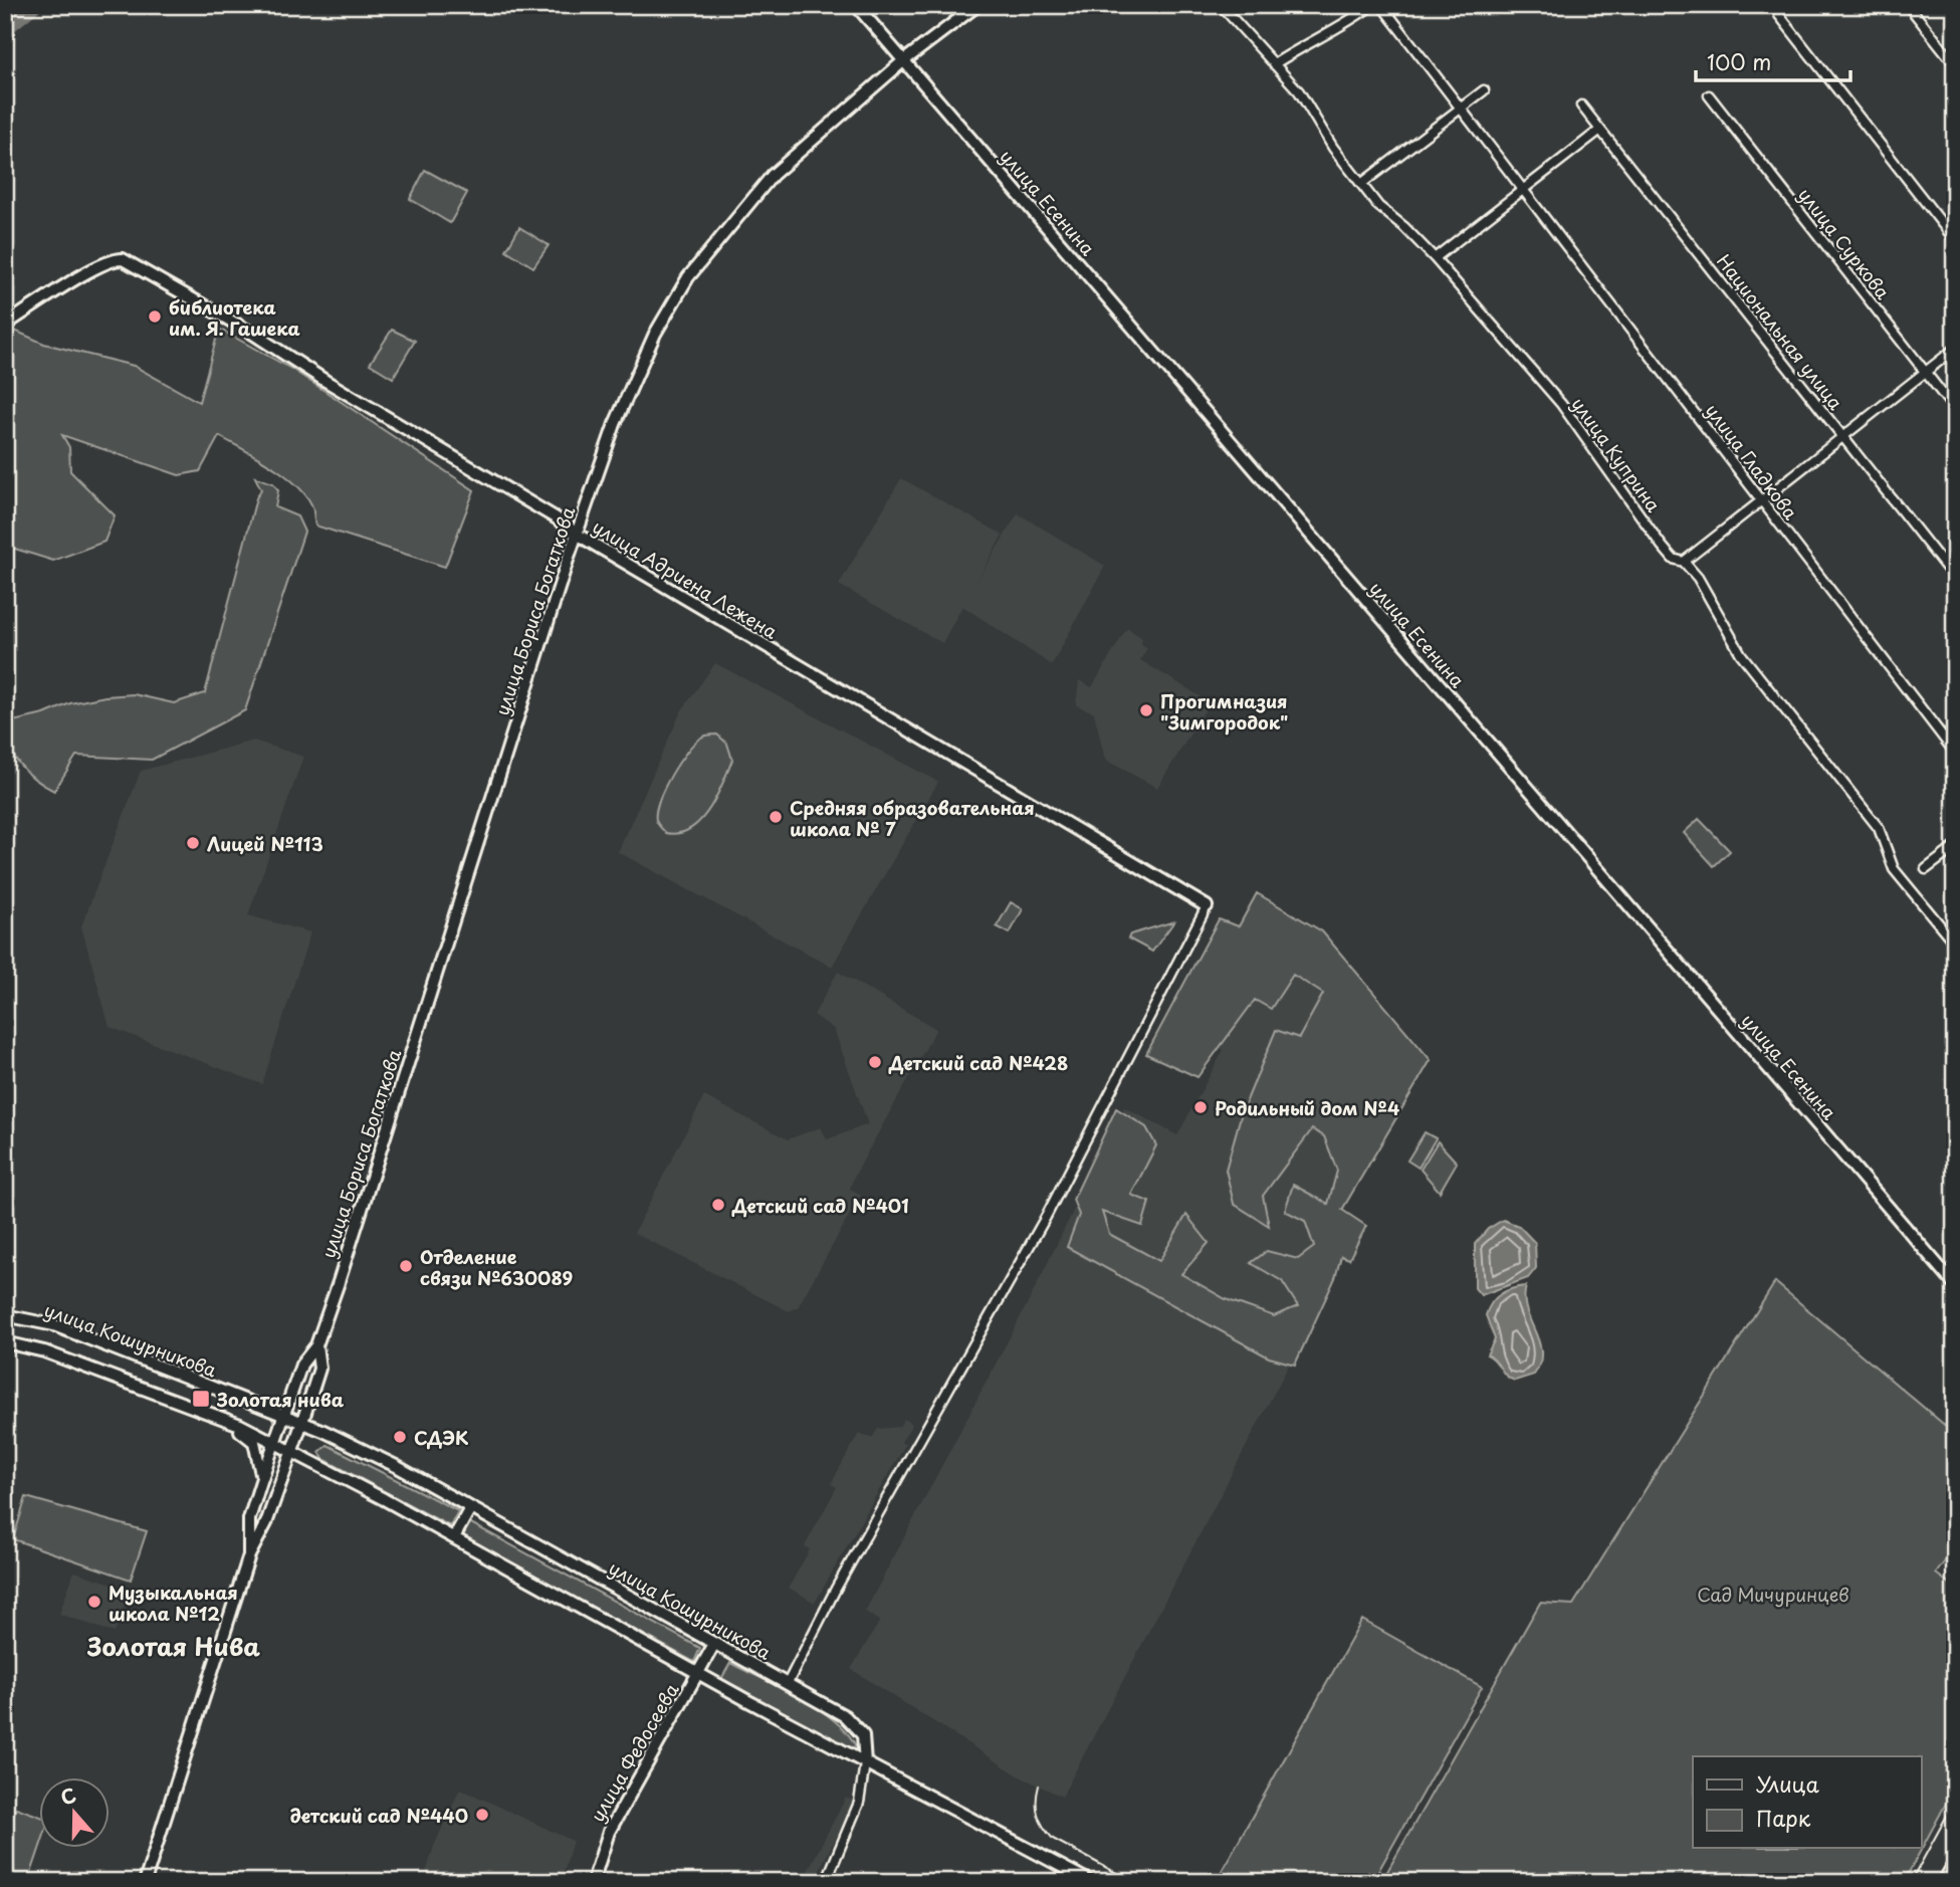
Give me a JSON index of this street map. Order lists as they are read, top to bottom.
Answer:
{
  "streets": {
    "main road": [
      "улица Есенина",
      "улица Адриена Лежена",
      "улица Бориса Богаткова",
      "улица Кошурникова",
      "улица Федосеева"
    ],
    "street": [
      "улица Суркова",
      "Национальная улица",
      "улица Куприна",
      "улица Гладкова"
    ]
  },
  "crossings": [
    ["улица Есенина", "улица Бориса Богаткова"],
    ["улица Адриена Лежена", "улица Бориса Богаткова"],
    ["улица Бориса Богаткова", "улица Кошурникова"],
    ["улица Кошурникова", "улица Федосеева"]
  ],
  "districts": ["Золотая Нива"],
  "parks": ["Сад Мичуринцев"],
  "places": {
    "other": [
      "библиотека им. Я. Гашека",
      "Прогимназия \"Зимгородок\"",
      "Средняя образовательная школа № 7",
      "Лицей №113",
      "Детский сад №428",
      "Родильный дом №4",
      "Детский сад №401",
      "Отделение связи №630089",
      "СДЭК",
      "Музыкальная школа №12",
      "детский сад №440"
    ],
    "transit": ["Золотая нива"]
  },
  "legend": ["Улица", "Парк"],
  "scale_bar": "100 m",
  "north": "top"
}
